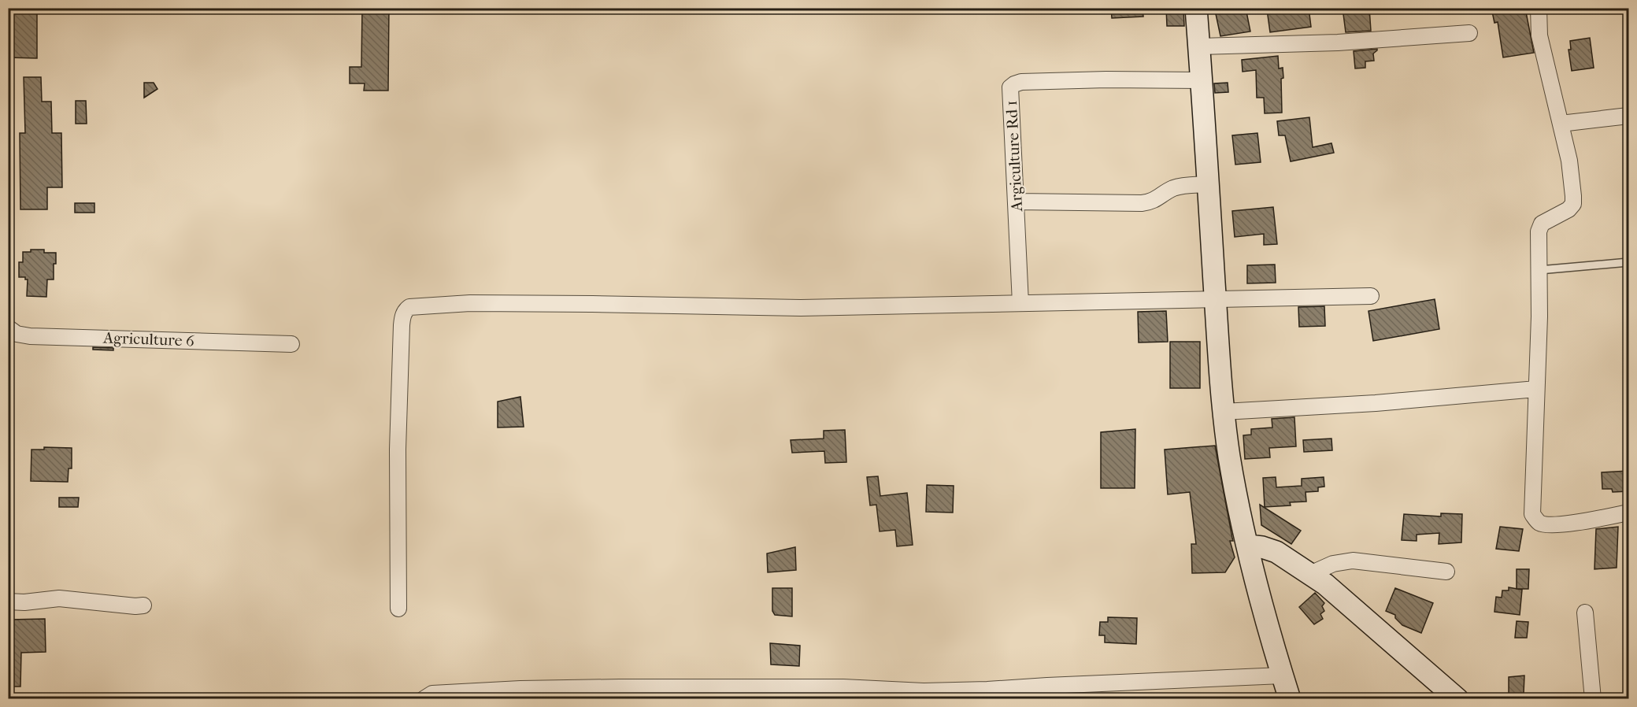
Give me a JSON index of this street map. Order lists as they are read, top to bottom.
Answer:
{
  "streets": {
    "street": ["Argiculture Rd 1", "Agriculture 6"]
  }
}
